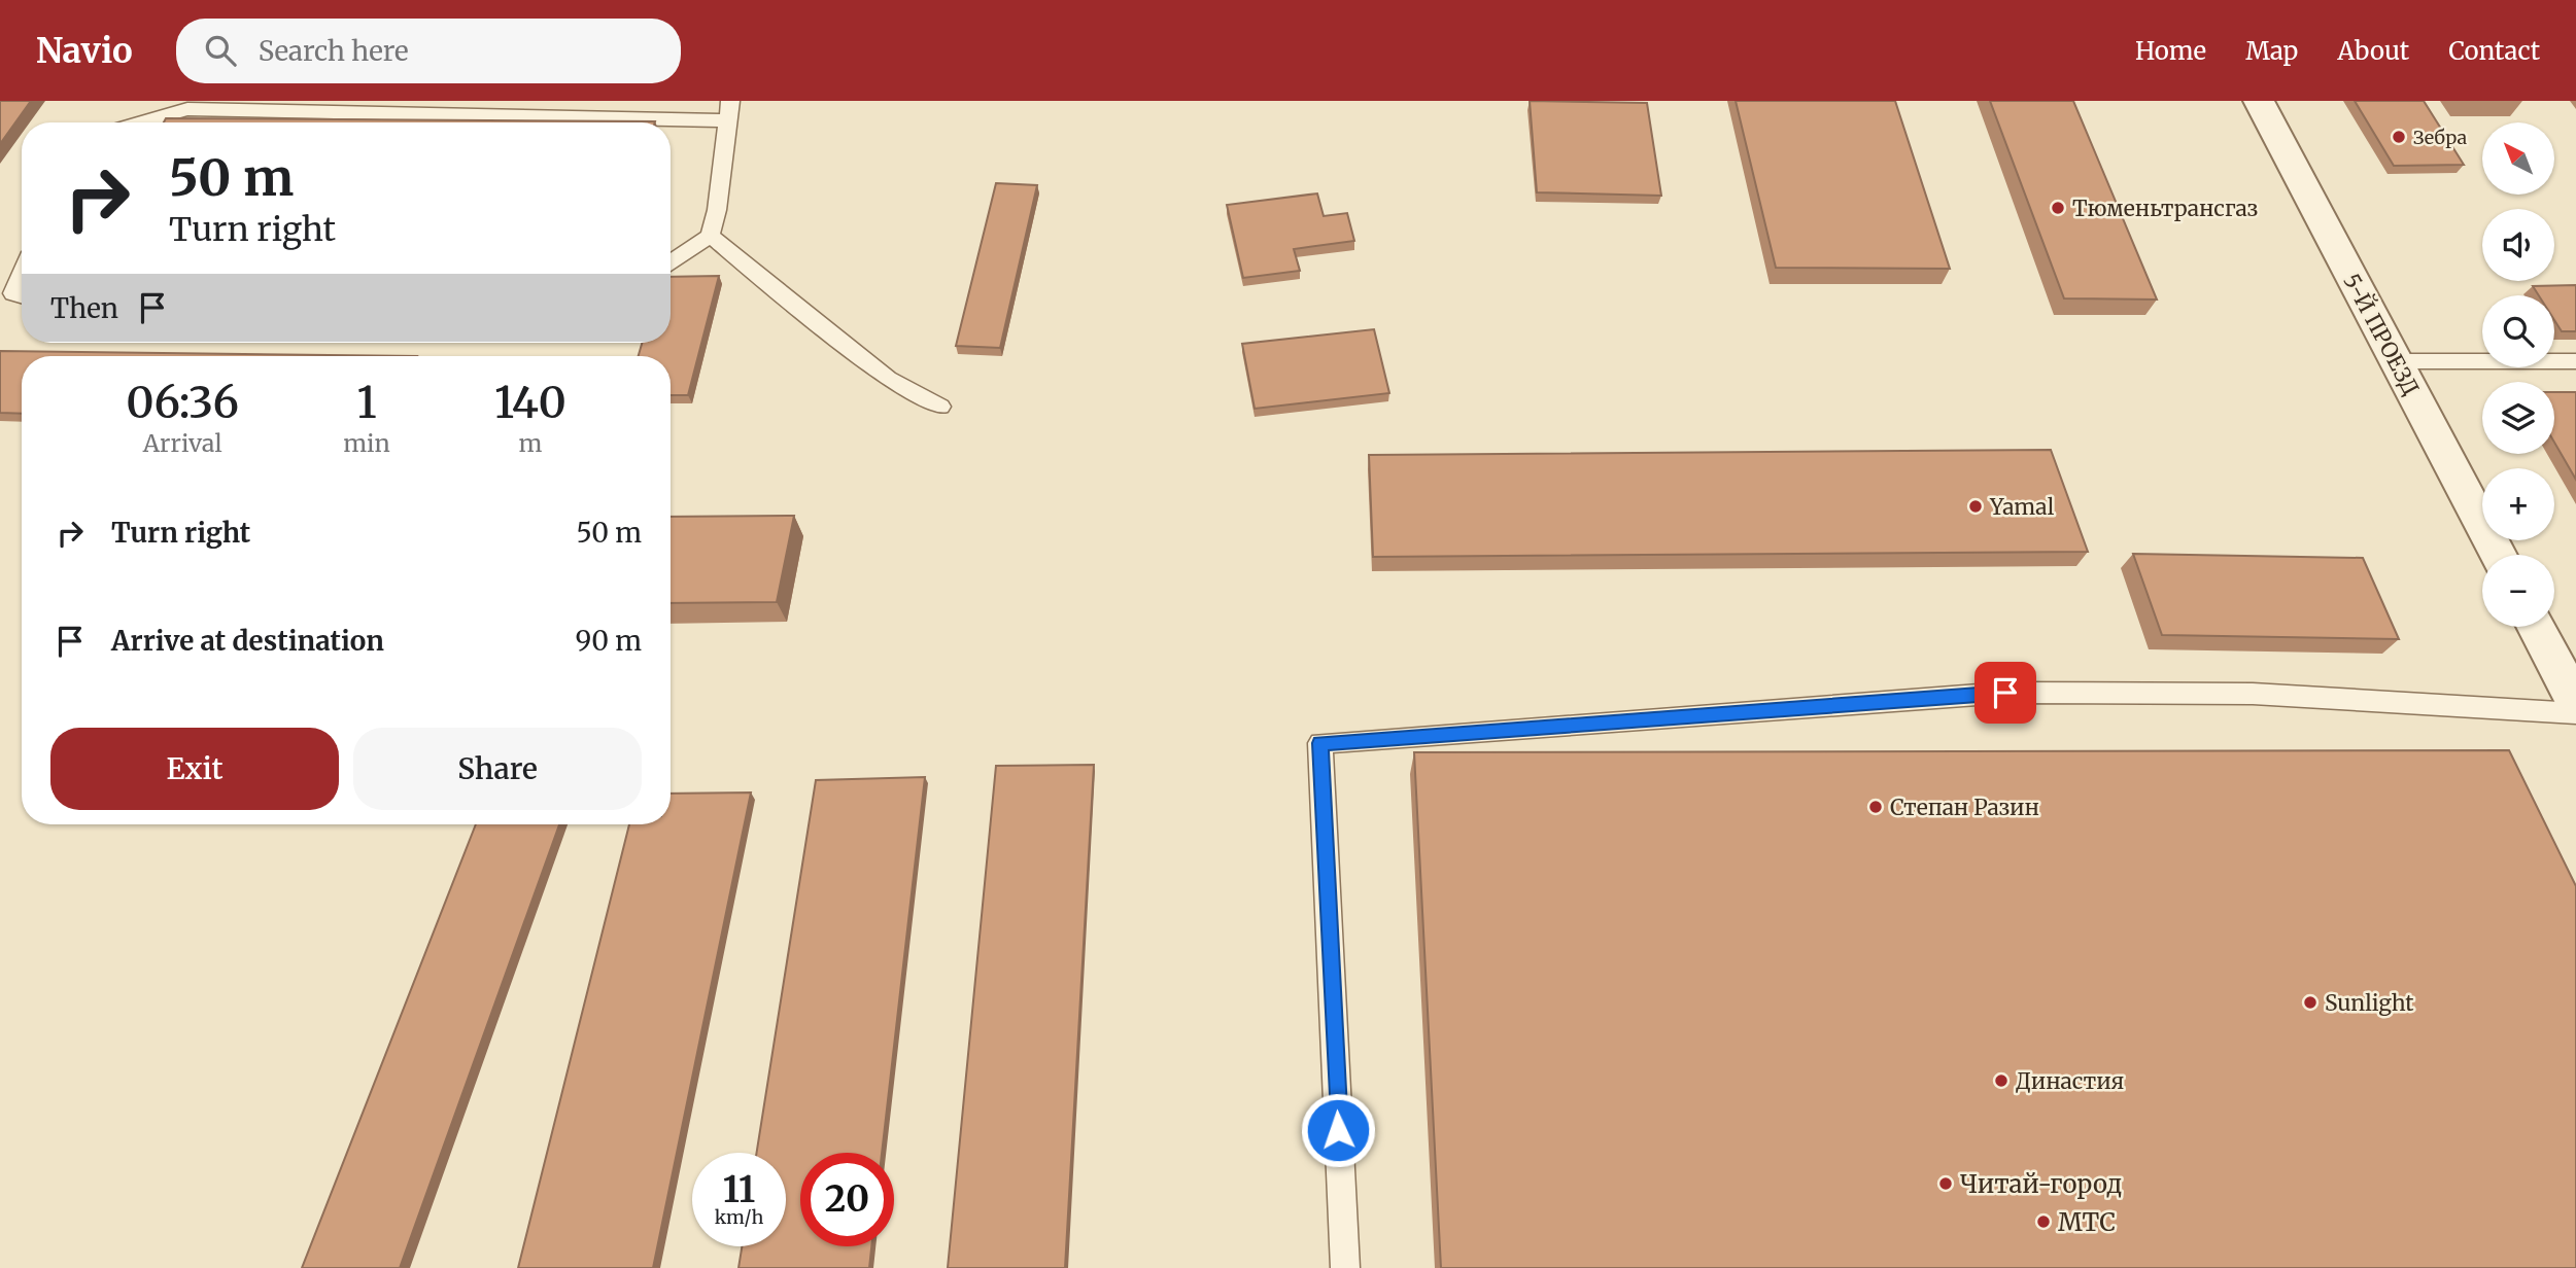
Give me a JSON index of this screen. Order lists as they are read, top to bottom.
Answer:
{
  "streets": {
    "street": ["5-Й ПРОЕЗД"]
  },
  "places": [
    "Зебра",
    "Тюменьтрансгаз",
    "Yamal",
    "Степан Разин",
    "Sunlight",
    "Династия",
    "Читай-город",
    "МТС"
  ],
  "north": "top left",
  "page": {
    "header": "Navio",
    "search": "Search here",
    "nav": [
      "Home",
      "Map",
      "About",
      "Contact"
    ],
    "map_buttons": ["+", "−"],
    "turn": ["50 m", "Turn right"],
    "then": "Then",
    "eta": [
      "06:36",
      "Arrival",
      "1",
      "min",
      "140",
      "m"
    ],
    "list": [
      {
        "name": "Turn right",
        "value": "50 m"
      },
      {
        "name": "Arrive at destination",
        "value": "90 m"
      }
    ],
    "buttons": ["Exit", "Share"],
    "speed": "11 km/h",
    "limit": "20"
  }
}
